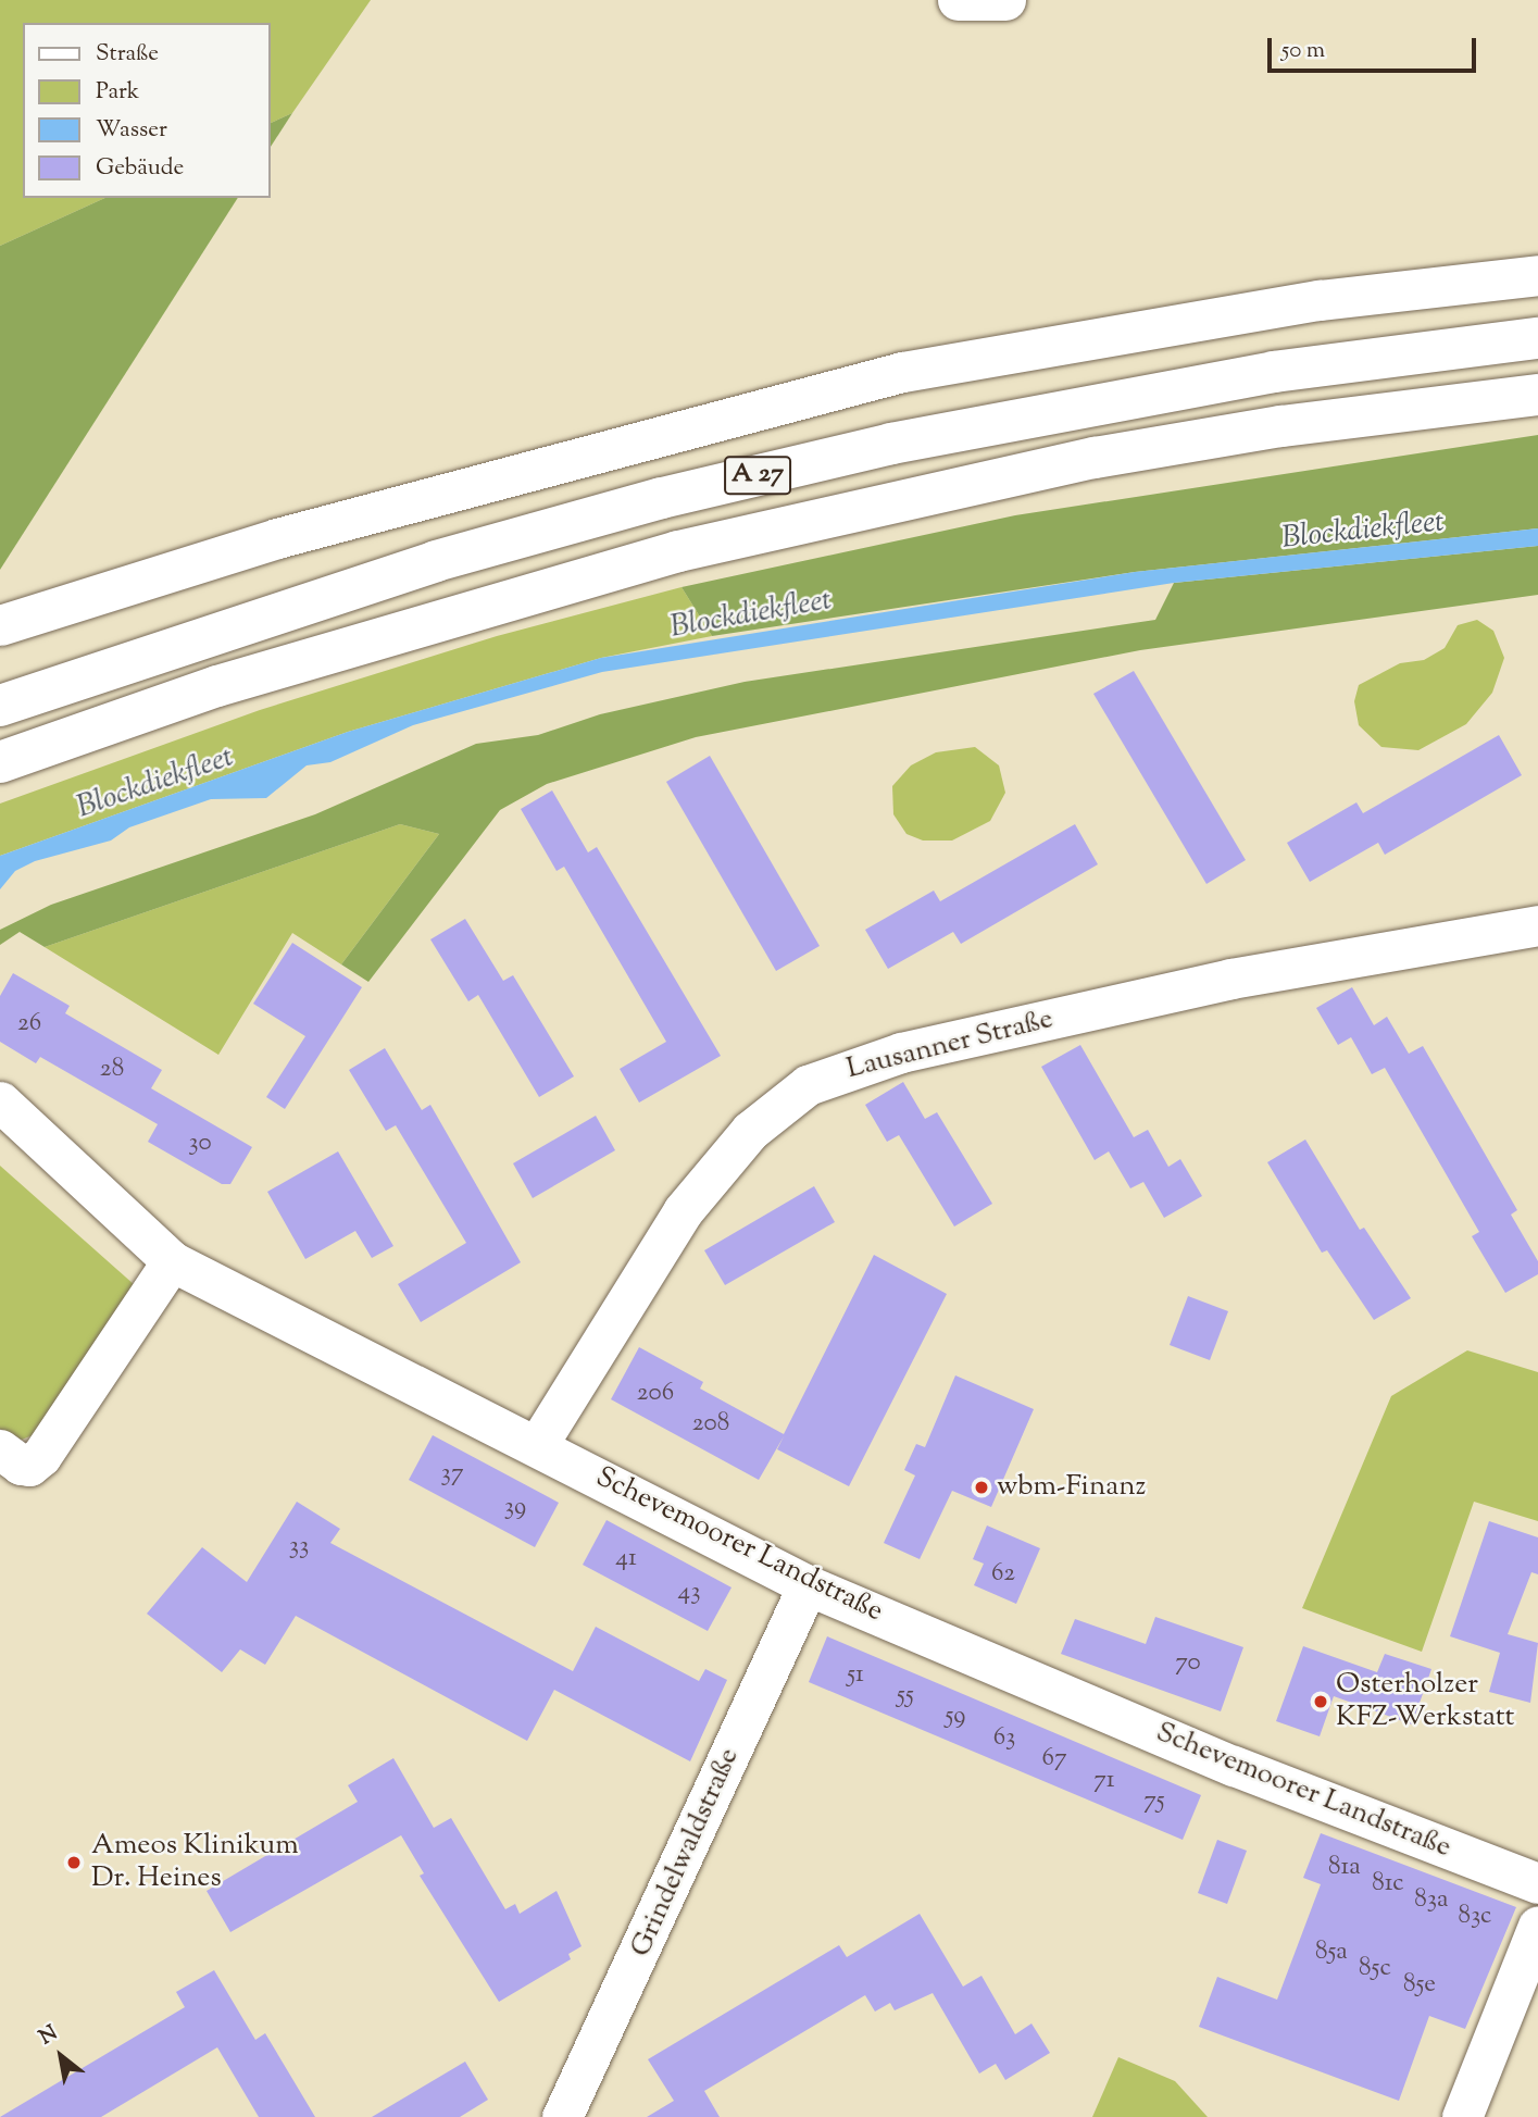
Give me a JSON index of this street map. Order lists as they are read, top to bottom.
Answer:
{
  "streets": {
    "highway": ["A 27"],
    "street": ["Lausanner Straße", "Schevemoorer Landstraße", "Grindelwaldstraße"]
  },
  "crossings": [
    ["Lausanner Straße", "Schevemoorer Landstraße"],
    ["Schevemoorer Landstraße", "Grindelwaldstraße"]
  ],
  "water": ["Blockdiekfleet"],
  "places": ["wbm-Finanz", "Osterholzer KFZ-Werkstatt", "Ameos Klinikum Dr. Heines"],
  "house_numbers": [
    "26",
    "28",
    "30",
    "206",
    "208",
    "37",
    "39",
    "33",
    "41",
    "62",
    "43",
    "70",
    "51",
    "55",
    "59",
    "63",
    "67",
    "71",
    "75",
    "81a",
    "81c",
    "83a",
    "83c",
    "85a",
    "85c",
    "85e"
  ],
  "legend": [
    "Straße",
    "Park",
    "Wasser",
    "Gebäude"
  ],
  "scale_bar": "50 m",
  "north": "top left"
}
